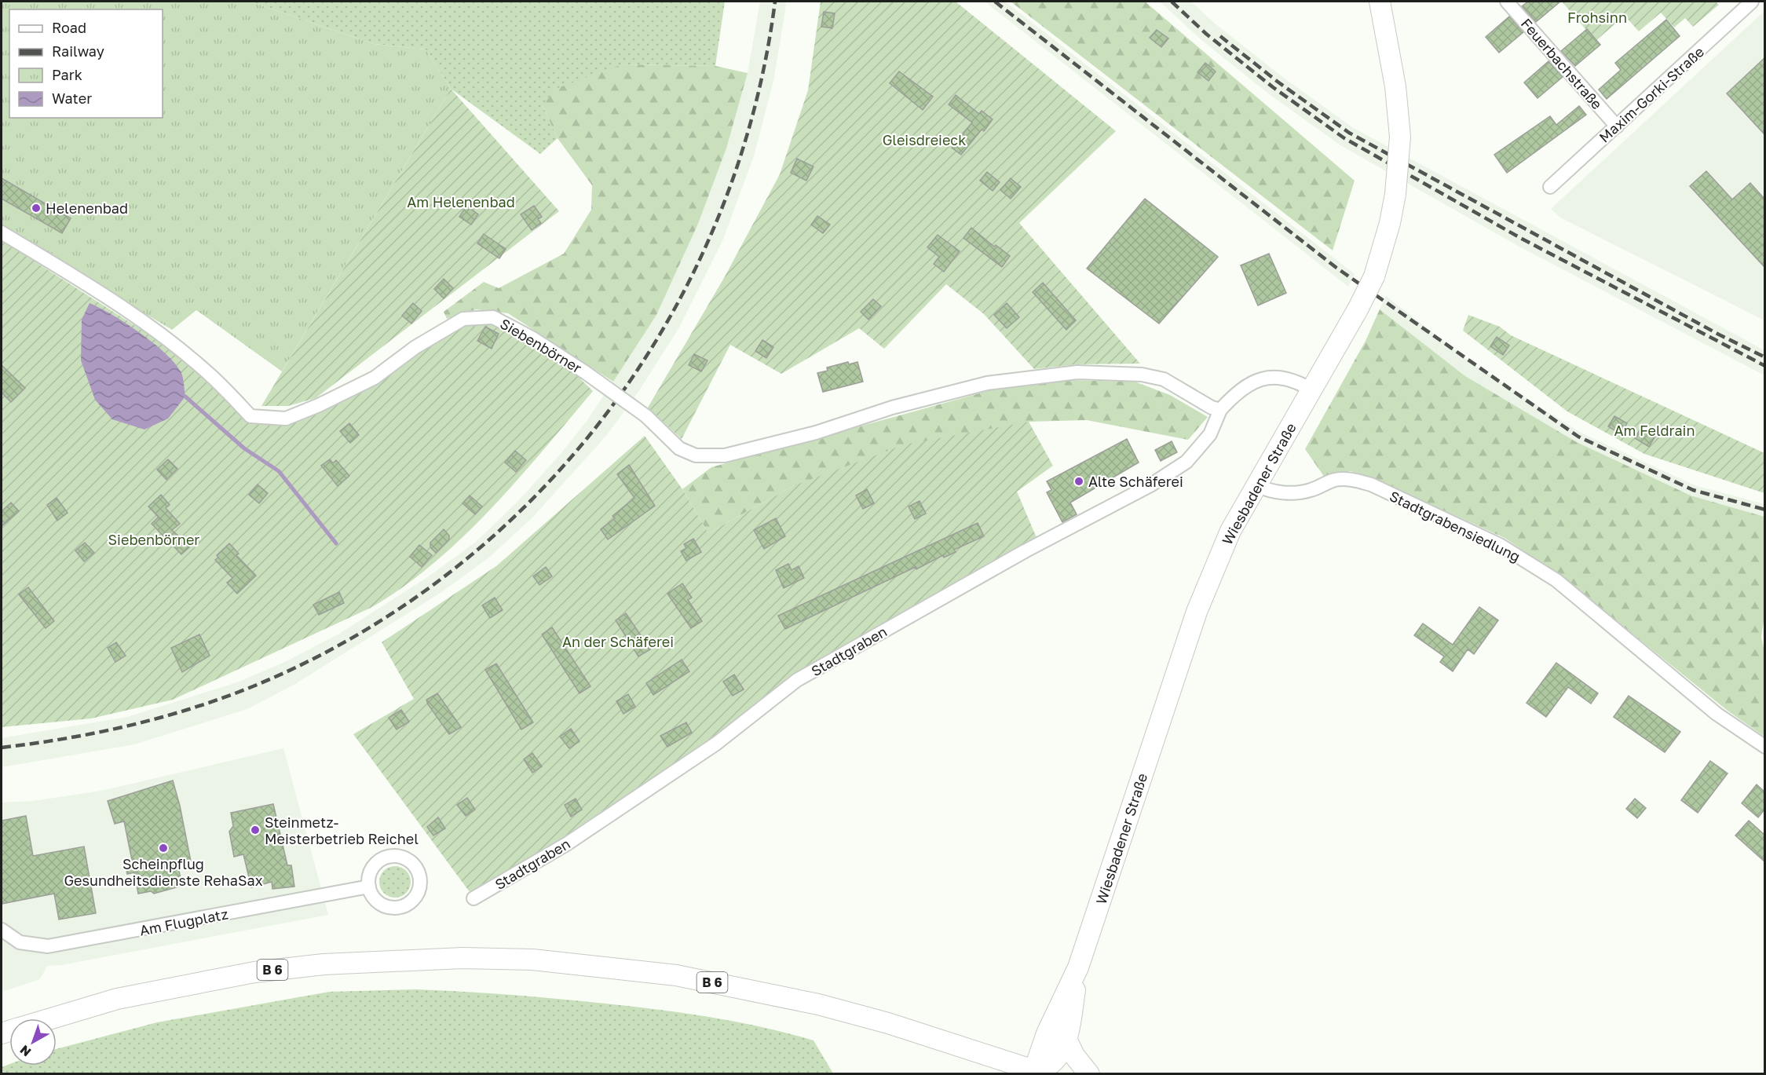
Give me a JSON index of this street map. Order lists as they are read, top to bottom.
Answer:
{
  "streets": {
    "main road": ["Wiesbadener Straße", "B 6"],
    "street": [
      "Feuerbachstraße",
      "Maxim-Gorki-Straße",
      "Siebenbörner",
      "Stadtgrabensiedlung",
      "Stadtgraben",
      "Am Flugplatz"
    ]
  },
  "crossings": [
    ["Feuerbachstraße", "Maxim-Gorki-Straße"],
    ["Siebenbörner", "Stadtgraben"],
    ["Wiesbadener Straße", "Stadtgrabensiedlung"],
    ["Wiesbadener Straße", "Stadtgraben"],
    ["Wiesbadener Straße", "B 6"]
  ],
  "parks": [
    "Frohsinn",
    "Gleisdreieck",
    "Am Helenenbad",
    "Am Feldrain",
    "Siebenbörner",
    "An der Schäferei"
  ],
  "places": [
    "Helenenbad",
    "Alte Schäferei",
    "Steinmetz- Meisterbetrieb Reichel",
    "Scheinpflug Gesundheitsdienste RehaSax"
  ],
  "legend": [
    "Road",
    "Railway",
    "Park",
    "Water"
  ],
  "north": "bottom left"
}
